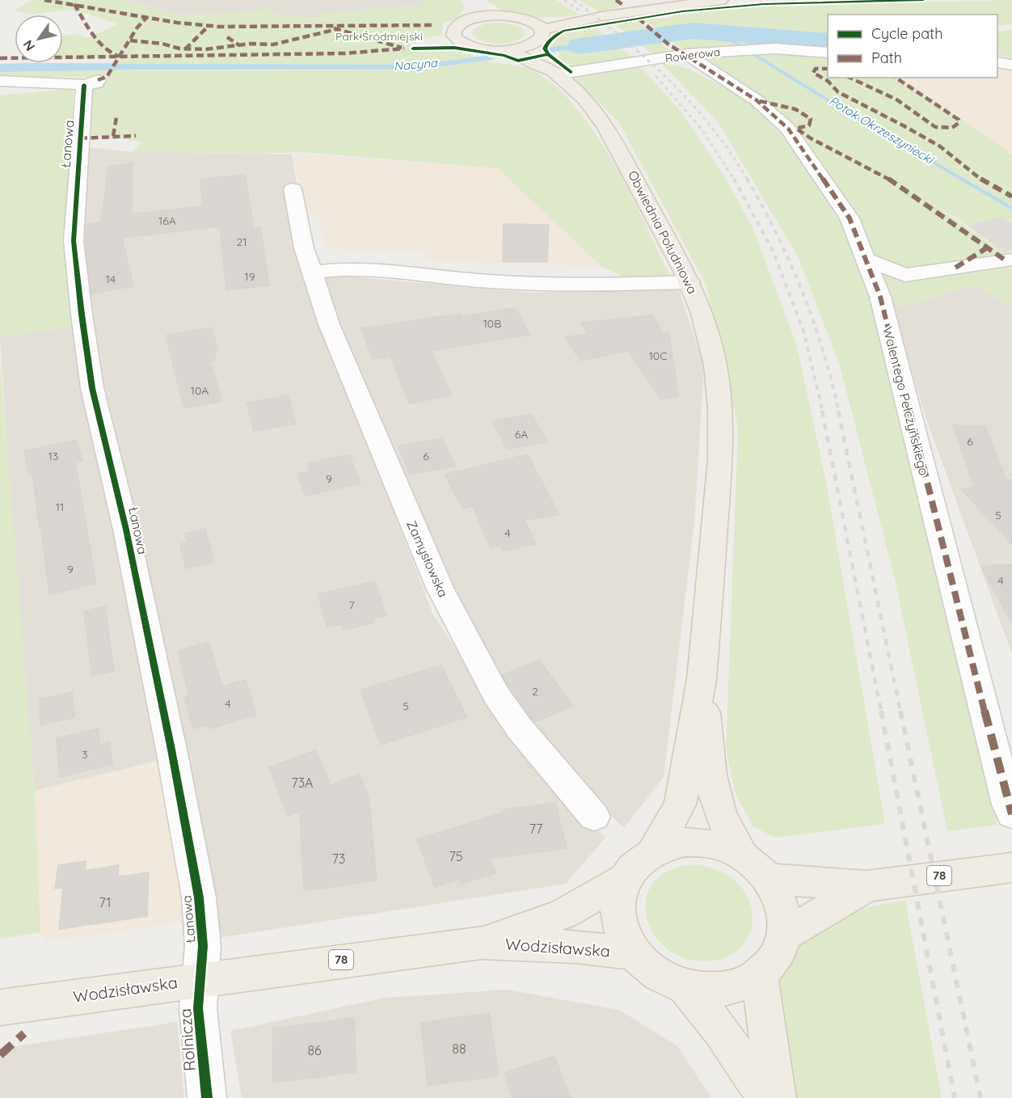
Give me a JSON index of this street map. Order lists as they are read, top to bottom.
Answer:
{
  "streets": {
    "main road": ["Obwiednia Południowa", "78", "Wodzisławska"],
    "street": [
      "Rowerowa",
      "Łanowa",
      "Walentego Pełczyńskiego",
      "Zamysłowska",
      "Rolnicza"
    ]
  },
  "crossings": [
    ["Rowerowa", "Obwiednia Południowa"],
    ["Rowerowa", "Walentego Pełczyńskiego"],
    ["Łanowa", "Wodzisławska"],
    ["Łanowa", "Rolnicza"],
    ["Obwiednia Południowa", "78"],
    ["Obwiednia Południowa", "Wodzisławska"],
    ["78", "Wodzisławska"],
    ["Wodzisławska", "Rolnicza"]
  ],
  "water": ["Nacyna", "Potok Okrzeszyniecki"],
  "parks": ["Park Śródmiejski"],
  "house_numbers": [
    "16A",
    "21",
    "19",
    "14",
    "10B",
    "10C",
    "10A",
    "6A",
    "6",
    "13",
    "6",
    "9",
    "11",
    "5",
    "4",
    "9",
    "4",
    "7",
    "2",
    "4",
    "5",
    "3",
    "73A",
    "77",
    "75",
    "73",
    "71",
    "88",
    "86"
  ],
  "legend": ["Cycle path", "Path"],
  "north": "bottom left"
}
